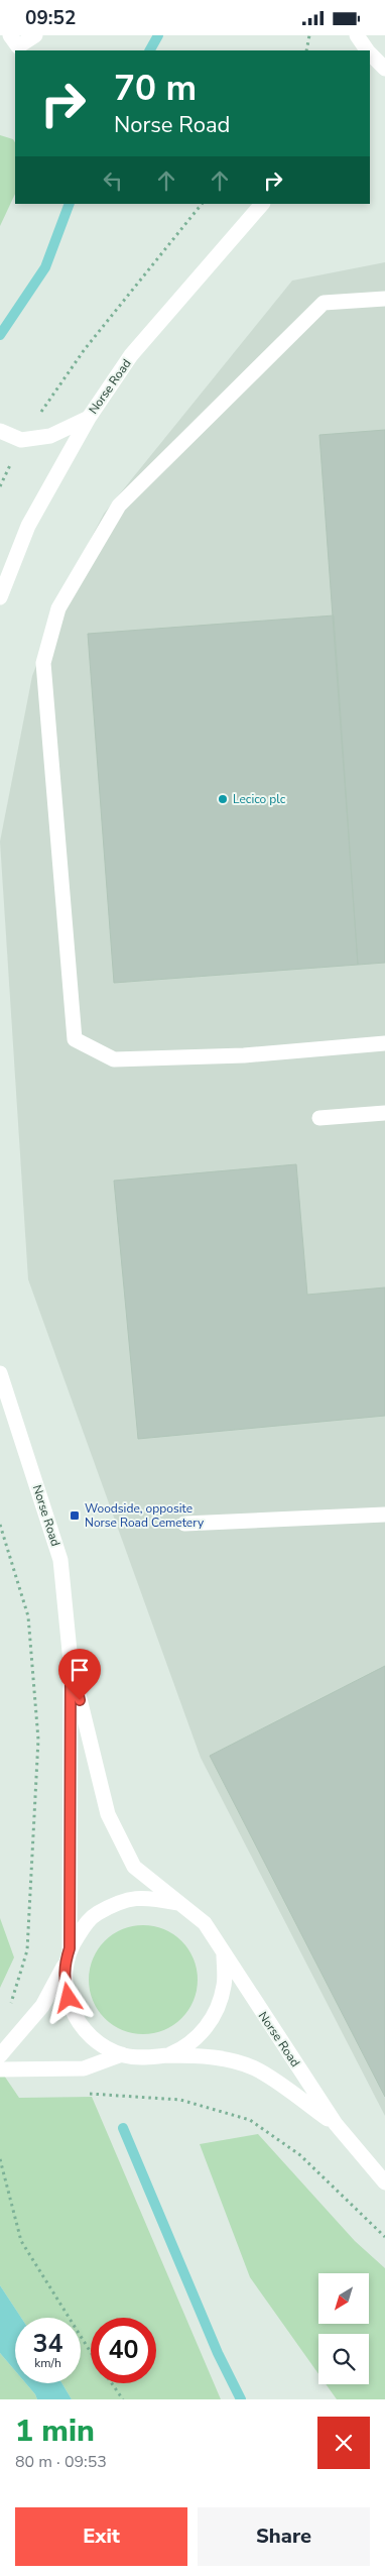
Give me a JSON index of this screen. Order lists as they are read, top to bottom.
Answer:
{
  "streets": {
    "street": ["Norse Road"]
  },
  "places": {
    "other": ["Lecico plc"],
    "transit": ["Woodside, opposite Norse Road Cemetery"]
  },
  "north": "bottom left",
  "page": {
    "status": "09:52",
    "turn": ["70 m", "Norse Road"],
    "speed": "34 km/h",
    "limit": "40",
    "heading": ["1 min", "80 m · 09:53"],
    "buttons": ["Exit", "Share"]
  }
}
